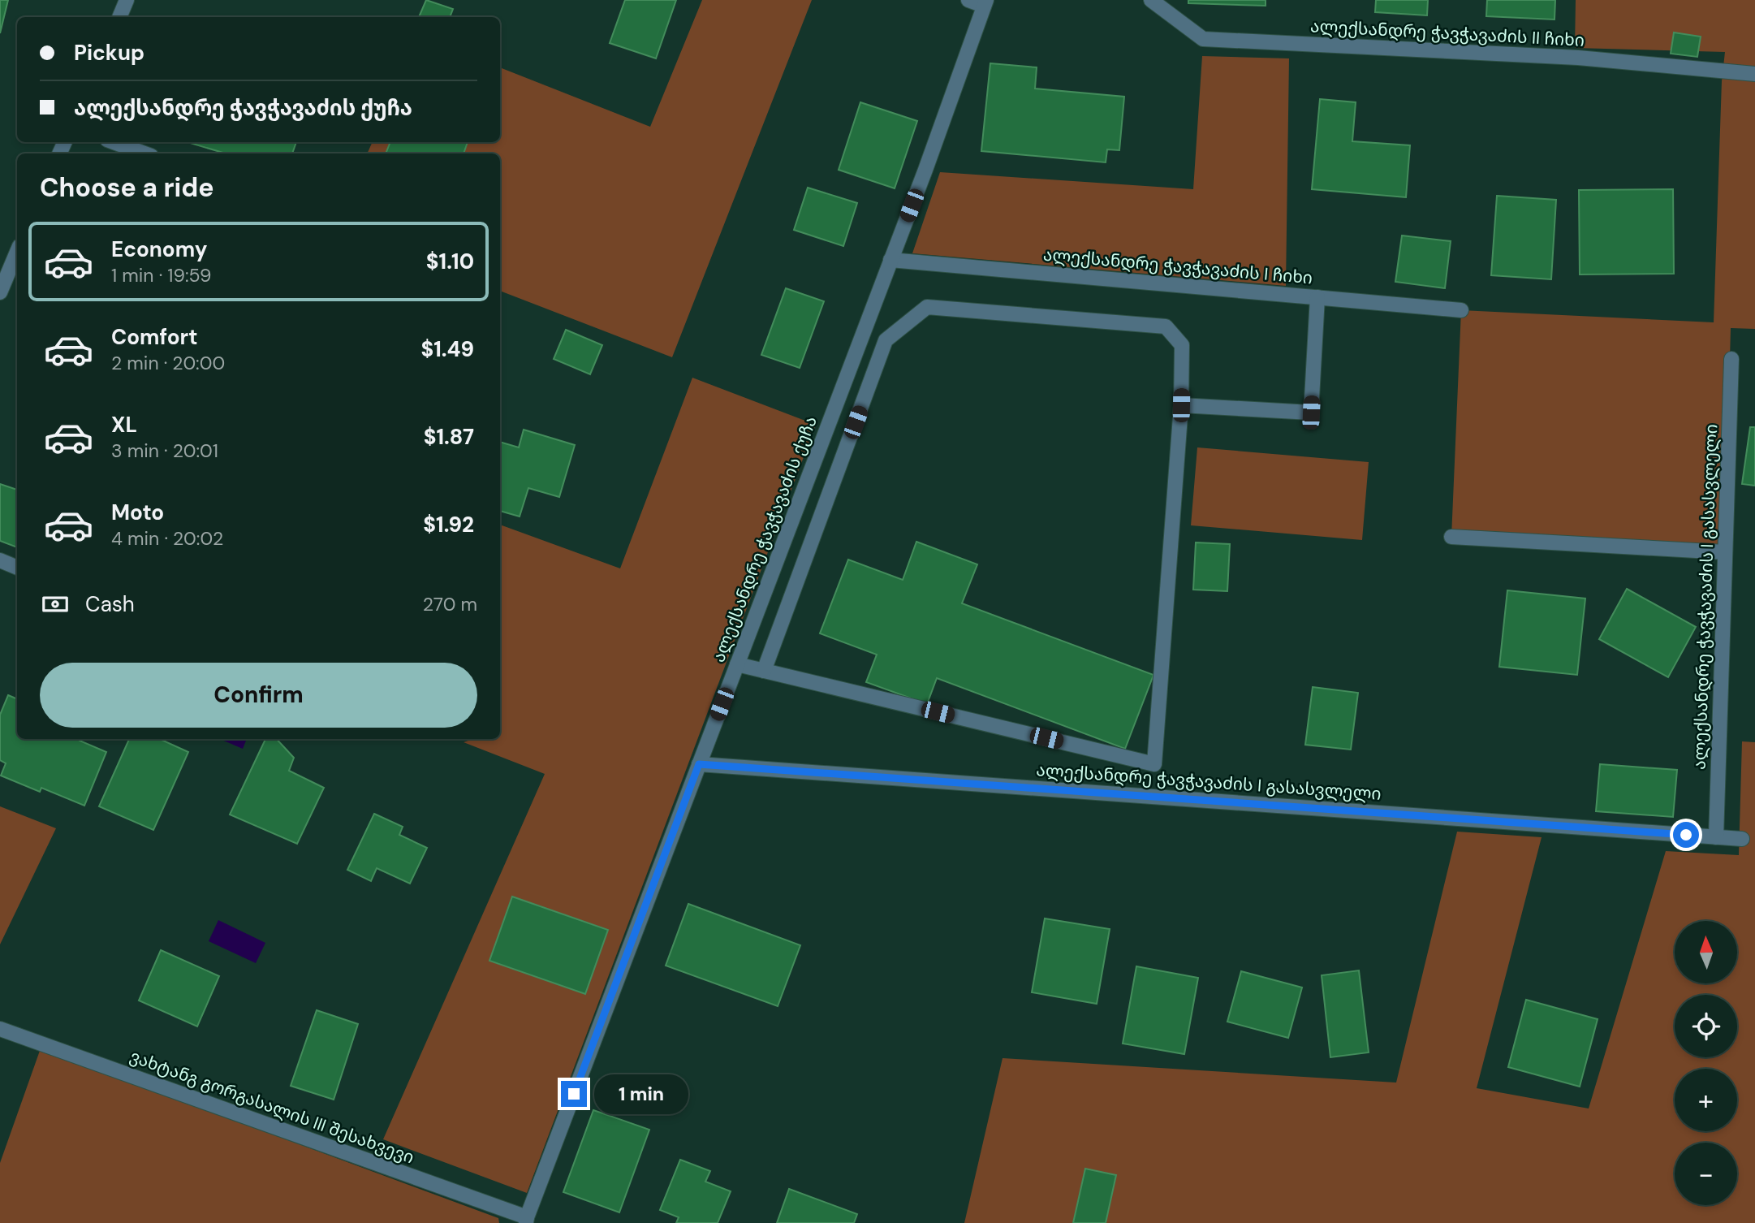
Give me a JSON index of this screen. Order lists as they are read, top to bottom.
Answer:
{
  "streets": {
    "street": [
      "ალექსანდრე ჭავჭავაძის II ჩიხი",
      "ალექსანდრე ჭავჭავაძის I ჩიხი",
      "ალექსანდრე ჭავჭავაძის ქუჩა",
      "ალექსანდრე ჭავჭავაძის I გასასვლელი",
      "ვახტანგ გორგასალის III შესახვევი"
    ]
  },
  "crossings": [
    ["ალექსანდრე ჭავჭავაძის I ჩიხი", "ალექსანდრე ჭავჭავაძის ქუჩა"],
    ["ალექსანდრე ჭავჭავაძის ქუჩა", "ალექსანდრე ჭავჭავაძის I გასასვლელი"],
    ["ალექსანდრე ჭავჭავაძის ქუჩა", "ვახტანგ გორგასალის III შესახვევი"]
  ],
  "north": "top",
  "page": {
    "banner": ["Pickup", "ალექსანდრე ჭავჭავაძის ქუჩა"],
    "heading": "Choose a ride",
    "list": [
      {
        "name": "Economy",
        "note": "1 min · 19:59",
        "value": "$1.10"
      },
      {
        "name": "Comfort",
        "note": "2 min · 20:00",
        "value": "$1.49"
      },
      {
        "name": "XL",
        "note": "3 min · 20:01",
        "value": "$1.87"
      },
      {
        "name": "Moto",
        "note": "4 min · 20:02",
        "value": "$1.92"
      }
    ],
    "pay": ["Cash", "270 m"],
    "buttons": "Confirm",
    "map_buttons": ["+", "−"],
    "bubble": "1 min"
  }
}
